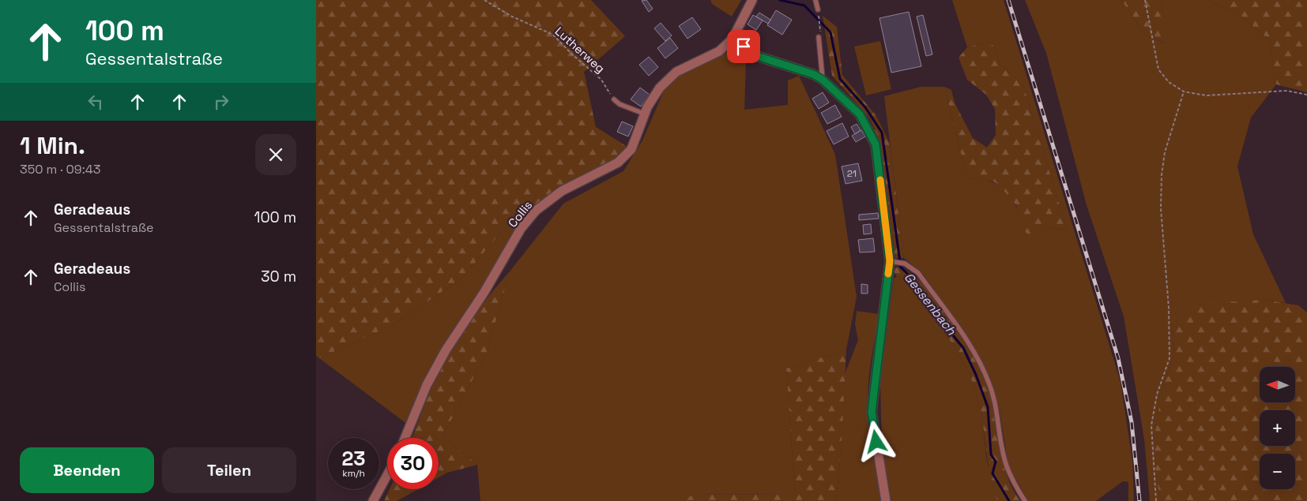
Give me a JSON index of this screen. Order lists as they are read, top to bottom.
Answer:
{
  "streets": {
    "street": ["Collis"],
    "path": ["Lutherweg"]
  },
  "water": ["Gessenbach"],
  "house_numbers": ["21"],
  "north": "left",
  "page": {
    "turn": ["100 m", "Gessentalstraße"],
    "heading": ["1 Min.", "350 m · 09:43"],
    "list": [
      {
        "name": "Geradeaus",
        "note": "Gessentalstraße",
        "value": "100 m"
      },
      {
        "name": "Geradeaus",
        "note": "Collis",
        "value": "30 m"
      }
    ],
    "map_buttons": ["+", "−"],
    "speed": "23 km/h",
    "limit": "30",
    "buttons": ["Beenden", "Teilen"]
  }
}
